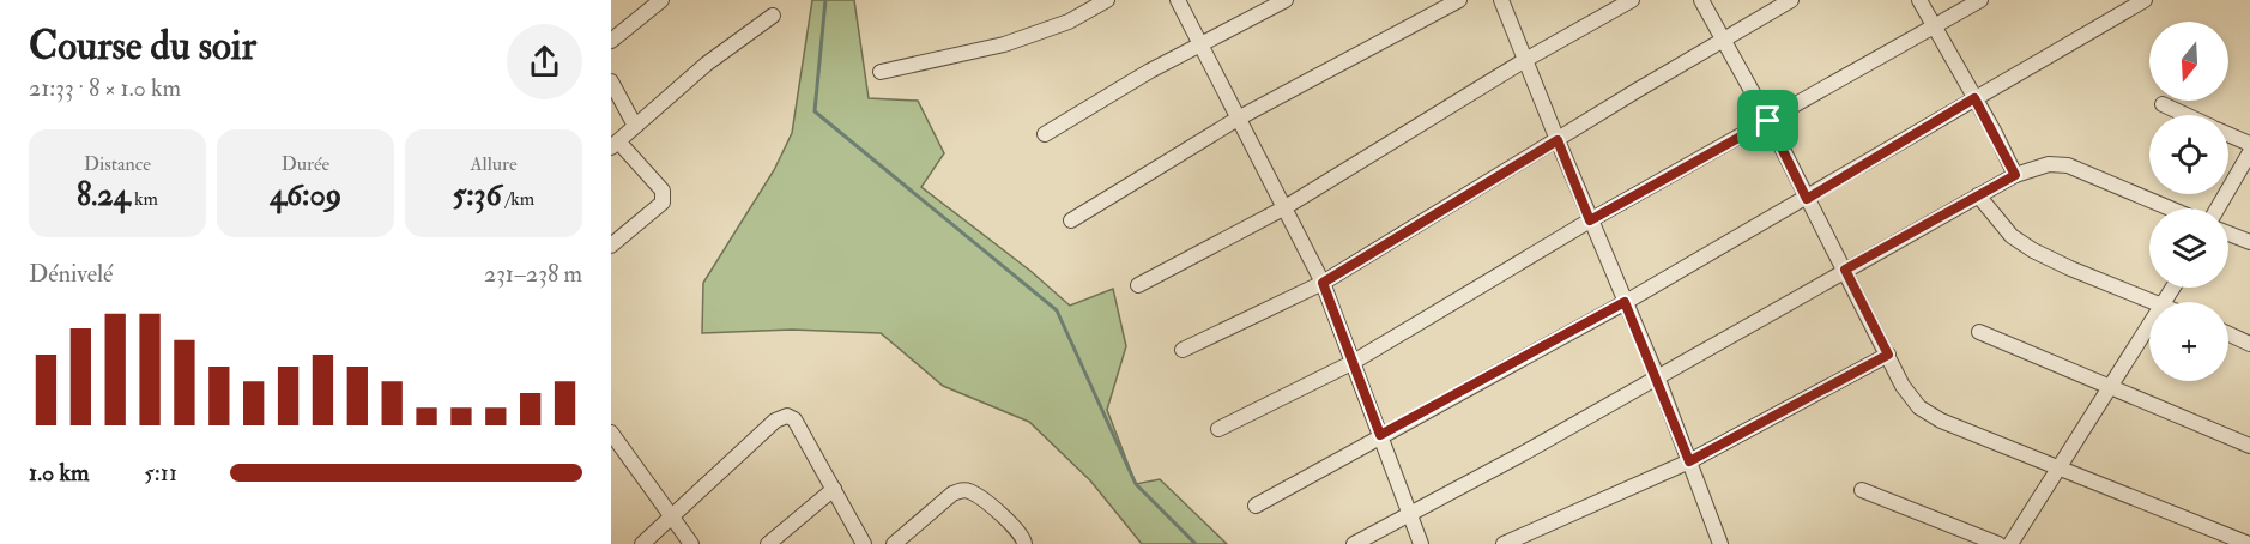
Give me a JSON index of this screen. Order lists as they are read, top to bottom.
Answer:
{
  "north": "bottom",
  "page": {
    "heading": ["Course du soir", "21:33 · 8 × 1.0 km"],
    "map_buttons": "+",
    "stats": [
      ["Distance", "8.24 km"],
      ["Durée", "46:09"],
      ["Allure", "5:36 /km"]
    ],
    "chart": ["Dénivelé", "231–238 m"],
    "list": [
      {
        "name": "1.0 km",
        "note": "5:11"
      }
    ]
  }
}
